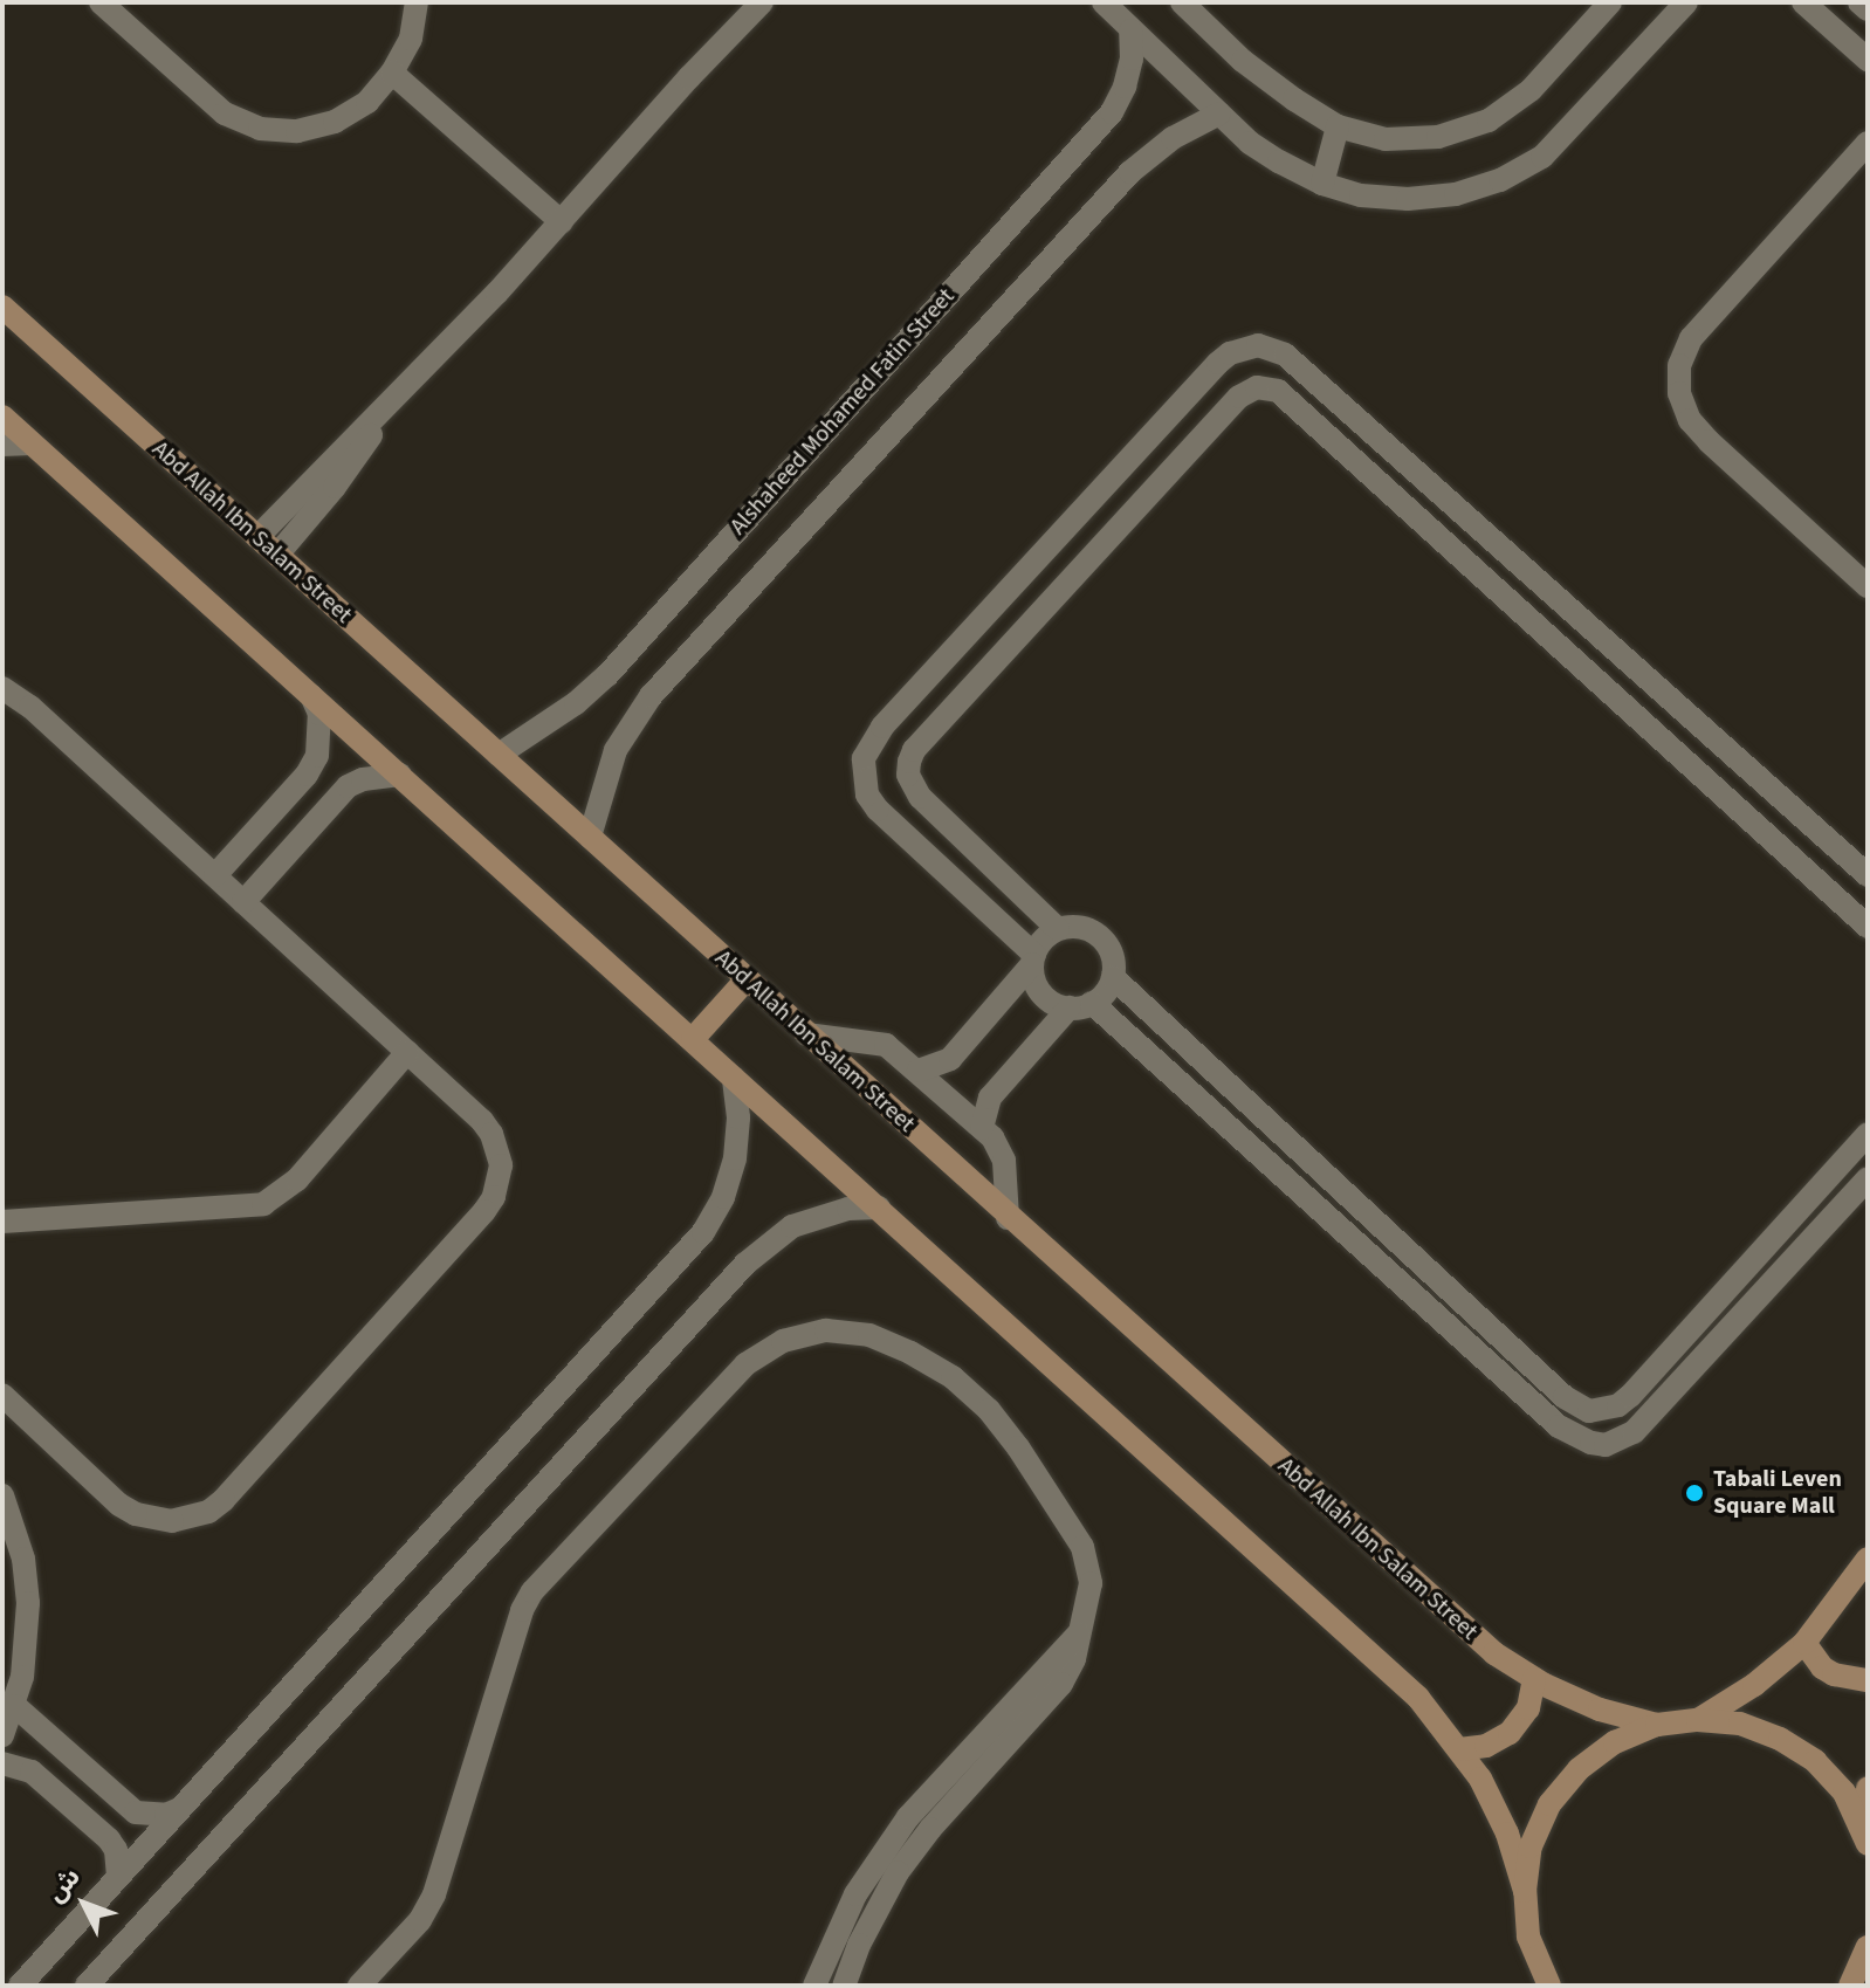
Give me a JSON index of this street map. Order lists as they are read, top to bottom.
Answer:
{
  "streets": {
    "main road": ["Abd Allah Ibn Salam Street"],
    "street": ["Alshaheed Mohamed Fatin Street"]
  },
  "crossings": [
    ["Alshaheed Mohamed Fatin Street", "Abd Allah Ibn Salam Street"]
  ],
  "places": ["Tabali Leven Square Mall"],
  "north": "top left"
}
